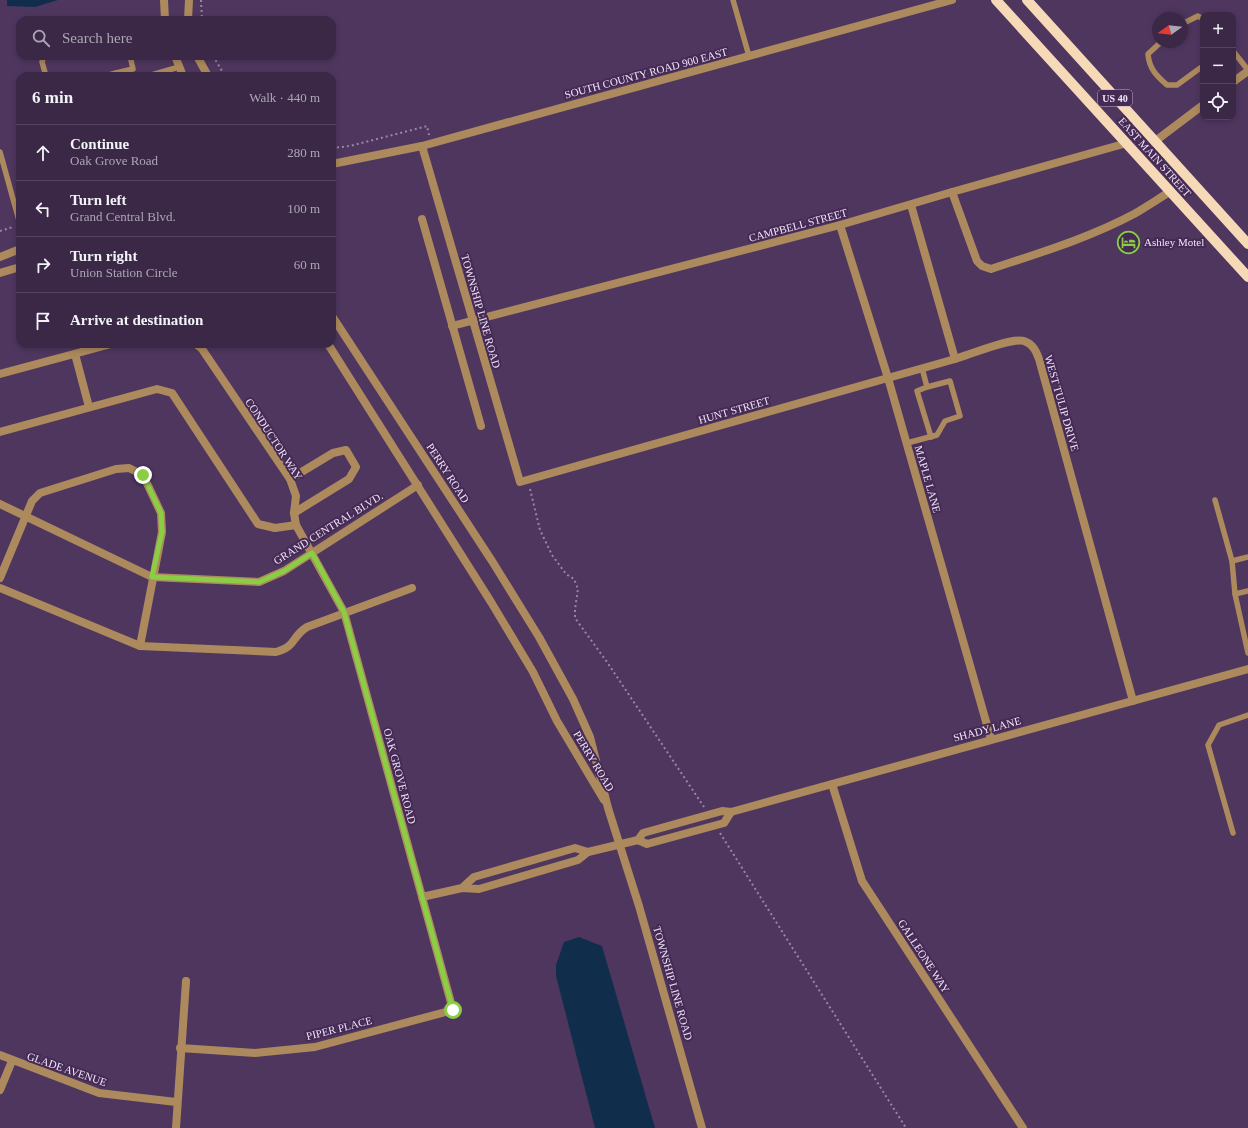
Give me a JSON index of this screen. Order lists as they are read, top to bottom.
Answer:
{
  "streets": {
    "main road": ["US 40", "EAST MAIN STREET"],
    "street": [
      "SOUTH COUNTY ROAD 900 EAST",
      "CAMPBELL STREET",
      "TOWNSHIP LINE ROAD",
      "WEST TULIP DRIVE",
      "HUNT STREET",
      "CONDUCTOR WAY",
      "PERRY ROAD",
      "MAPLE LANE",
      "GRAND CENTRAL BLVD.",
      "SHADY LANE",
      "OAK GROVE ROAD",
      "GALLEONE WAY",
      "PIPER PLACE",
      "GLADE AVENUE"
    ]
  },
  "crossings": [
    ["SOUTH COUNTY ROAD 900 EAST", "TOWNSHIP LINE ROAD"],
    ["EAST MAIN STREET", "CAMPBELL STREET"],
    ["CAMPBELL STREET", "TOWNSHIP LINE ROAD"],
    ["CAMPBELL STREET", "MAPLE LANE"],
    ["TOWNSHIP LINE ROAD", "HUNT STREET"],
    ["TOWNSHIP LINE ROAD", "PERRY ROAD"],
    ["TOWNSHIP LINE ROAD", "SHADY LANE"],
    ["WEST TULIP DRIVE", "HUNT STREET"],
    ["WEST TULIP DRIVE", "SHADY LANE"],
    ["HUNT STREET", "MAPLE LANE"],
    ["CONDUCTOR WAY", "GRAND CENTRAL BLVD."],
    ["CONDUCTOR WAY", "OAK GROVE ROAD"],
    ["PERRY ROAD", "GRAND CENTRAL BLVD."],
    ["MAPLE LANE", "SHADY LANE"],
    ["GRAND CENTRAL BLVD.", "OAK GROVE ROAD"],
    ["SHADY LANE", "GALLEONE WAY"],
    ["OAK GROVE ROAD", "PIPER PLACE"]
  ],
  "places": {
    "hotel": ["Ashley Motel"]
  },
  "north": "left",
  "page": {
    "map_buttons": ["+", "−"],
    "search": "Search here",
    "heading": ["6 min", "Walk · 440 m"],
    "list": [
      ["Continue", "Oak Grove Road", "280 m"],
      ["Turn left", "Grand Central Blvd.", "100 m"],
      ["Turn right", "Union Station Circle", "60 m"],
      "Arrive at destination"
    ]
  }
}
